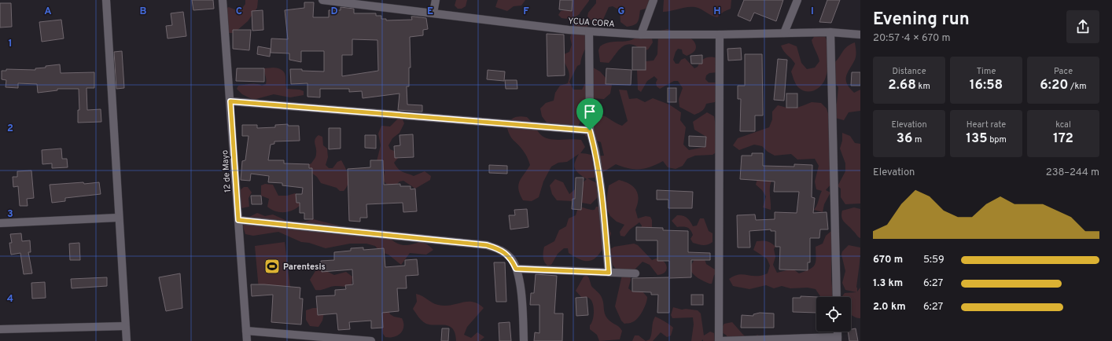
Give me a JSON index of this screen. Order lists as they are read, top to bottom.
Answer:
{
  "streets": {
    "street": ["YCUA CORA", "12 de Mayo"]
  },
  "places": {
    "sports": ["Parentesis"]
  },
  "page": {
    "heading": ["Evening run", "20:57 · 4 × 670 m"],
    "stats": [
      ["Distance", "2.68 km"],
      ["Time", "16:58"],
      ["Pace", "6:20 /km"],
      ["Elevation", "36 m"],
      ["Heart rate", "135 bpm"],
      ["kcal", "172"]
    ],
    "chart": ["Elevation", "238–244 m"],
    "list": [
      {
        "name": "670 m",
        "note": "5:59"
      },
      {
        "name": "1.3 km",
        "note": "6:27"
      },
      {
        "name": "2.0 km",
        "note": "6:27"
      }
    ]
  },
  "grid": {
    "columns": [
      "A",
      "B",
      "C",
      "D",
      "E",
      "F",
      "G",
      "H",
      "I"
    ],
    "rows": [
      "1",
      "2",
      "3",
      "4"
    ]
  }
}
